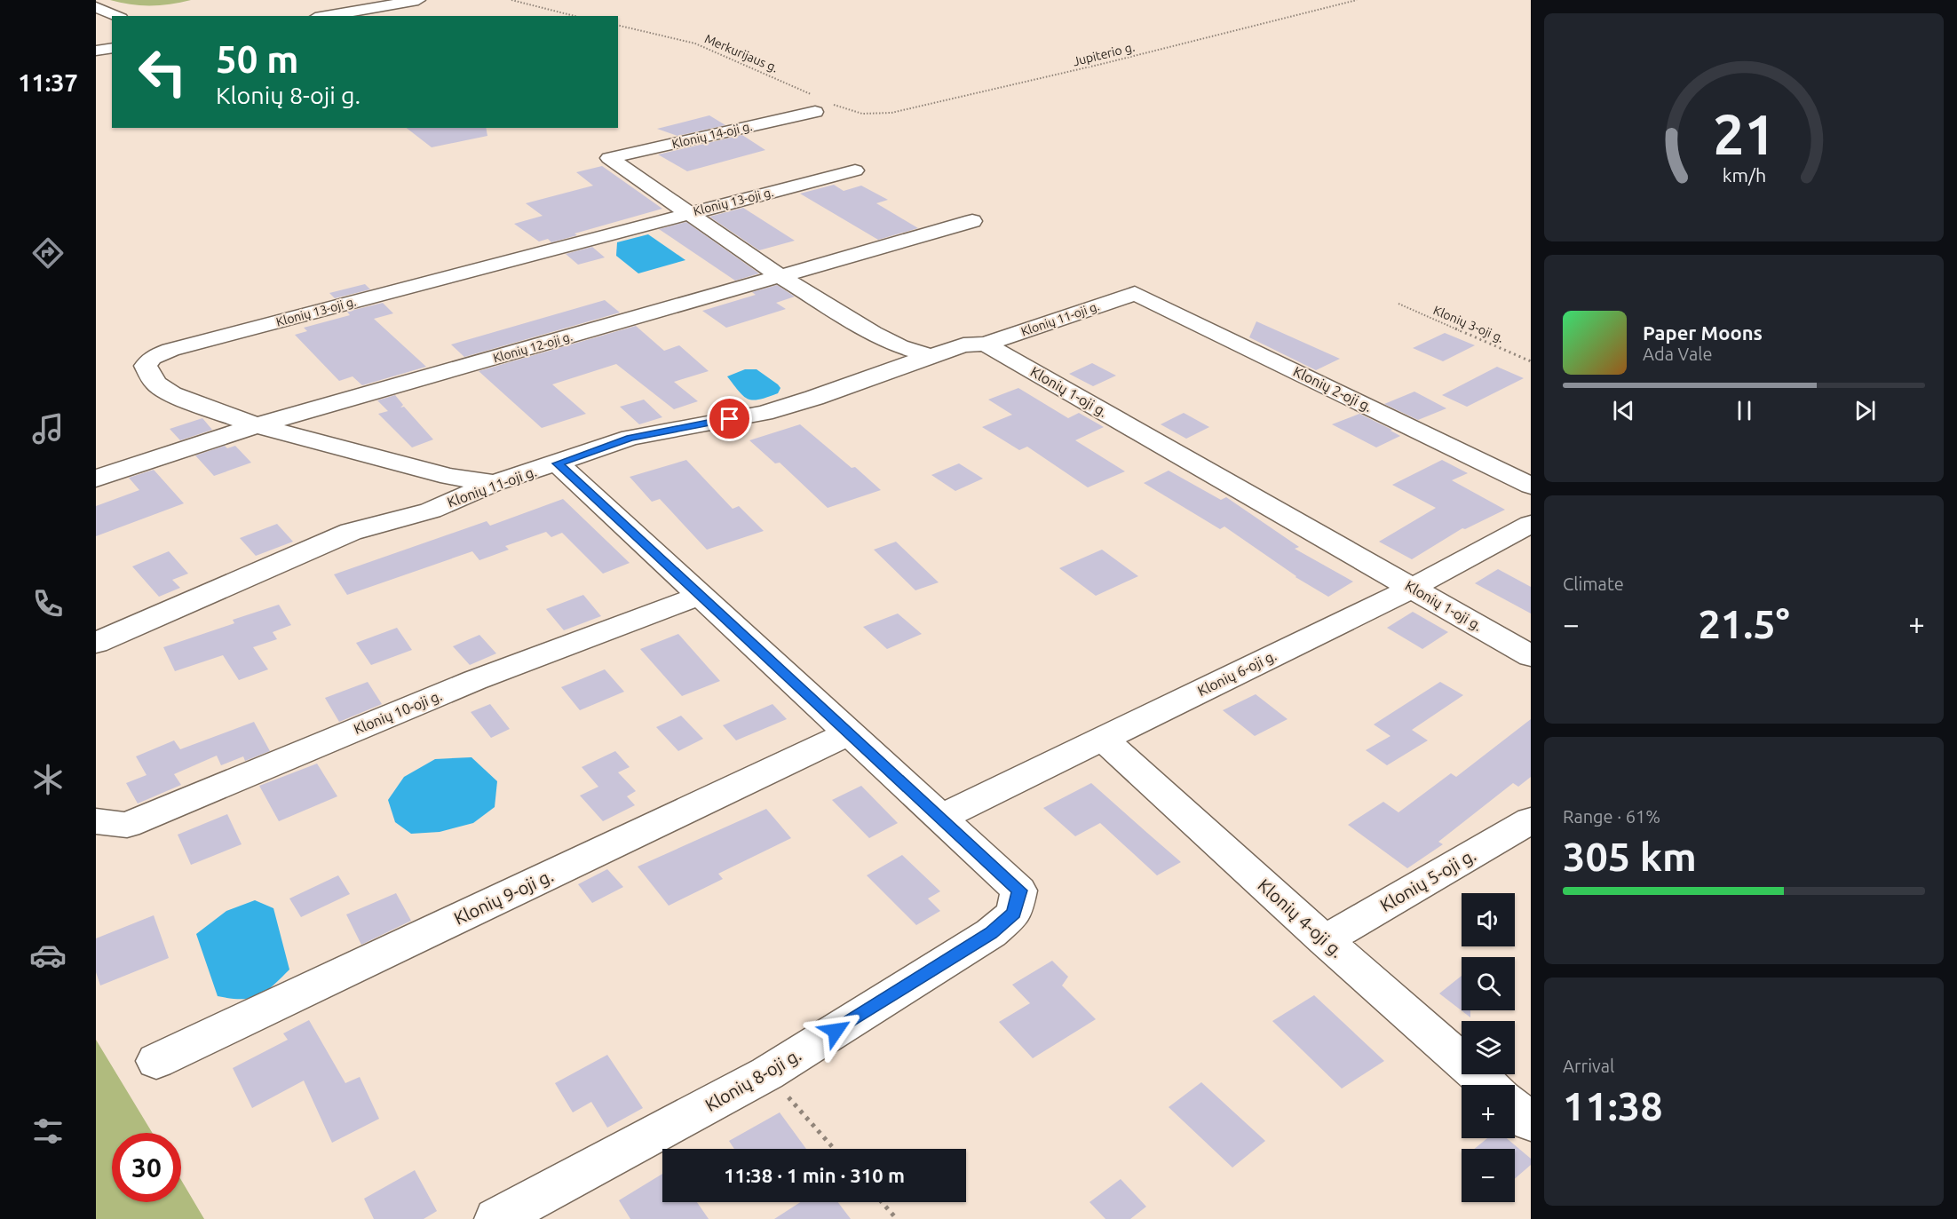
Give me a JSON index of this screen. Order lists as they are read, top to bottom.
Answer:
{
  "streets": {
    "street": [
      "Klonių 14-oji g.",
      "Klonių 13-oji g.",
      "Klonių 11-oji g.",
      "Klonių 12-oji g.",
      "Klonių 2-oji g.",
      "Klonių 1-oji g.",
      "Klonių 6-oji g.",
      "Klonių 10-oji g.",
      "Klonių 5-oji g.",
      "Klonių 9-oji g.",
      "Klonių 4-oji g.",
      "Klonių 8-oji g."
    ],
    "path": ["Merkurijaus g.", "Jupiterio g.", "Klonių 3-oji g."]
  },
  "crossings": [
    ["Merkurijaus g.", "Klonių 14-oji g."],
    ["Klonių 14-oji g.", "Klonių 13-oji g."],
    ["Klonių 13-oji g.", "Klonių 11-oji g."],
    ["Klonių 13-oji g.", "Klonių 12-oji g."],
    ["Klonių 11-oji g.", "Klonių 2-oji g."],
    ["Klonių 11-oji g.", "Klonių 1-oji g."],
    ["Klonių 11-oji g.", "Klonių 8-oji g."],
    ["Klonių 1-oji g.", "Klonių 6-oji g."],
    ["Klonių 6-oji g.", "Klonių 4-oji g."],
    ["Klonių 6-oji g.", "Klonių 8-oji g."],
    ["Klonių 10-oji g.", "Klonių 8-oji g."],
    ["Klonių 5-oji g.", "Klonių 4-oji g."],
    ["Klonių 9-oji g.", "Klonių 8-oji g."]
  ],
  "page": {
    "tabs": "11:37",
    "turn": ["50 m", "Klonių 8-oji g."],
    "song": ["Paper Moons", "Ada Vale"],
    "tile": [
      "Climate",
      ["Range · 61%", "305 km"],
      ["Arrival", "11:38"]
    ],
    "heat": ["−", "21.5°", "+"],
    "map_buttons": ["+", "−"],
    "limit": "30",
    "trip": "11:38 · 1 min · 310 m",
    "gauge": ["21", "km/h"]
  }
}
